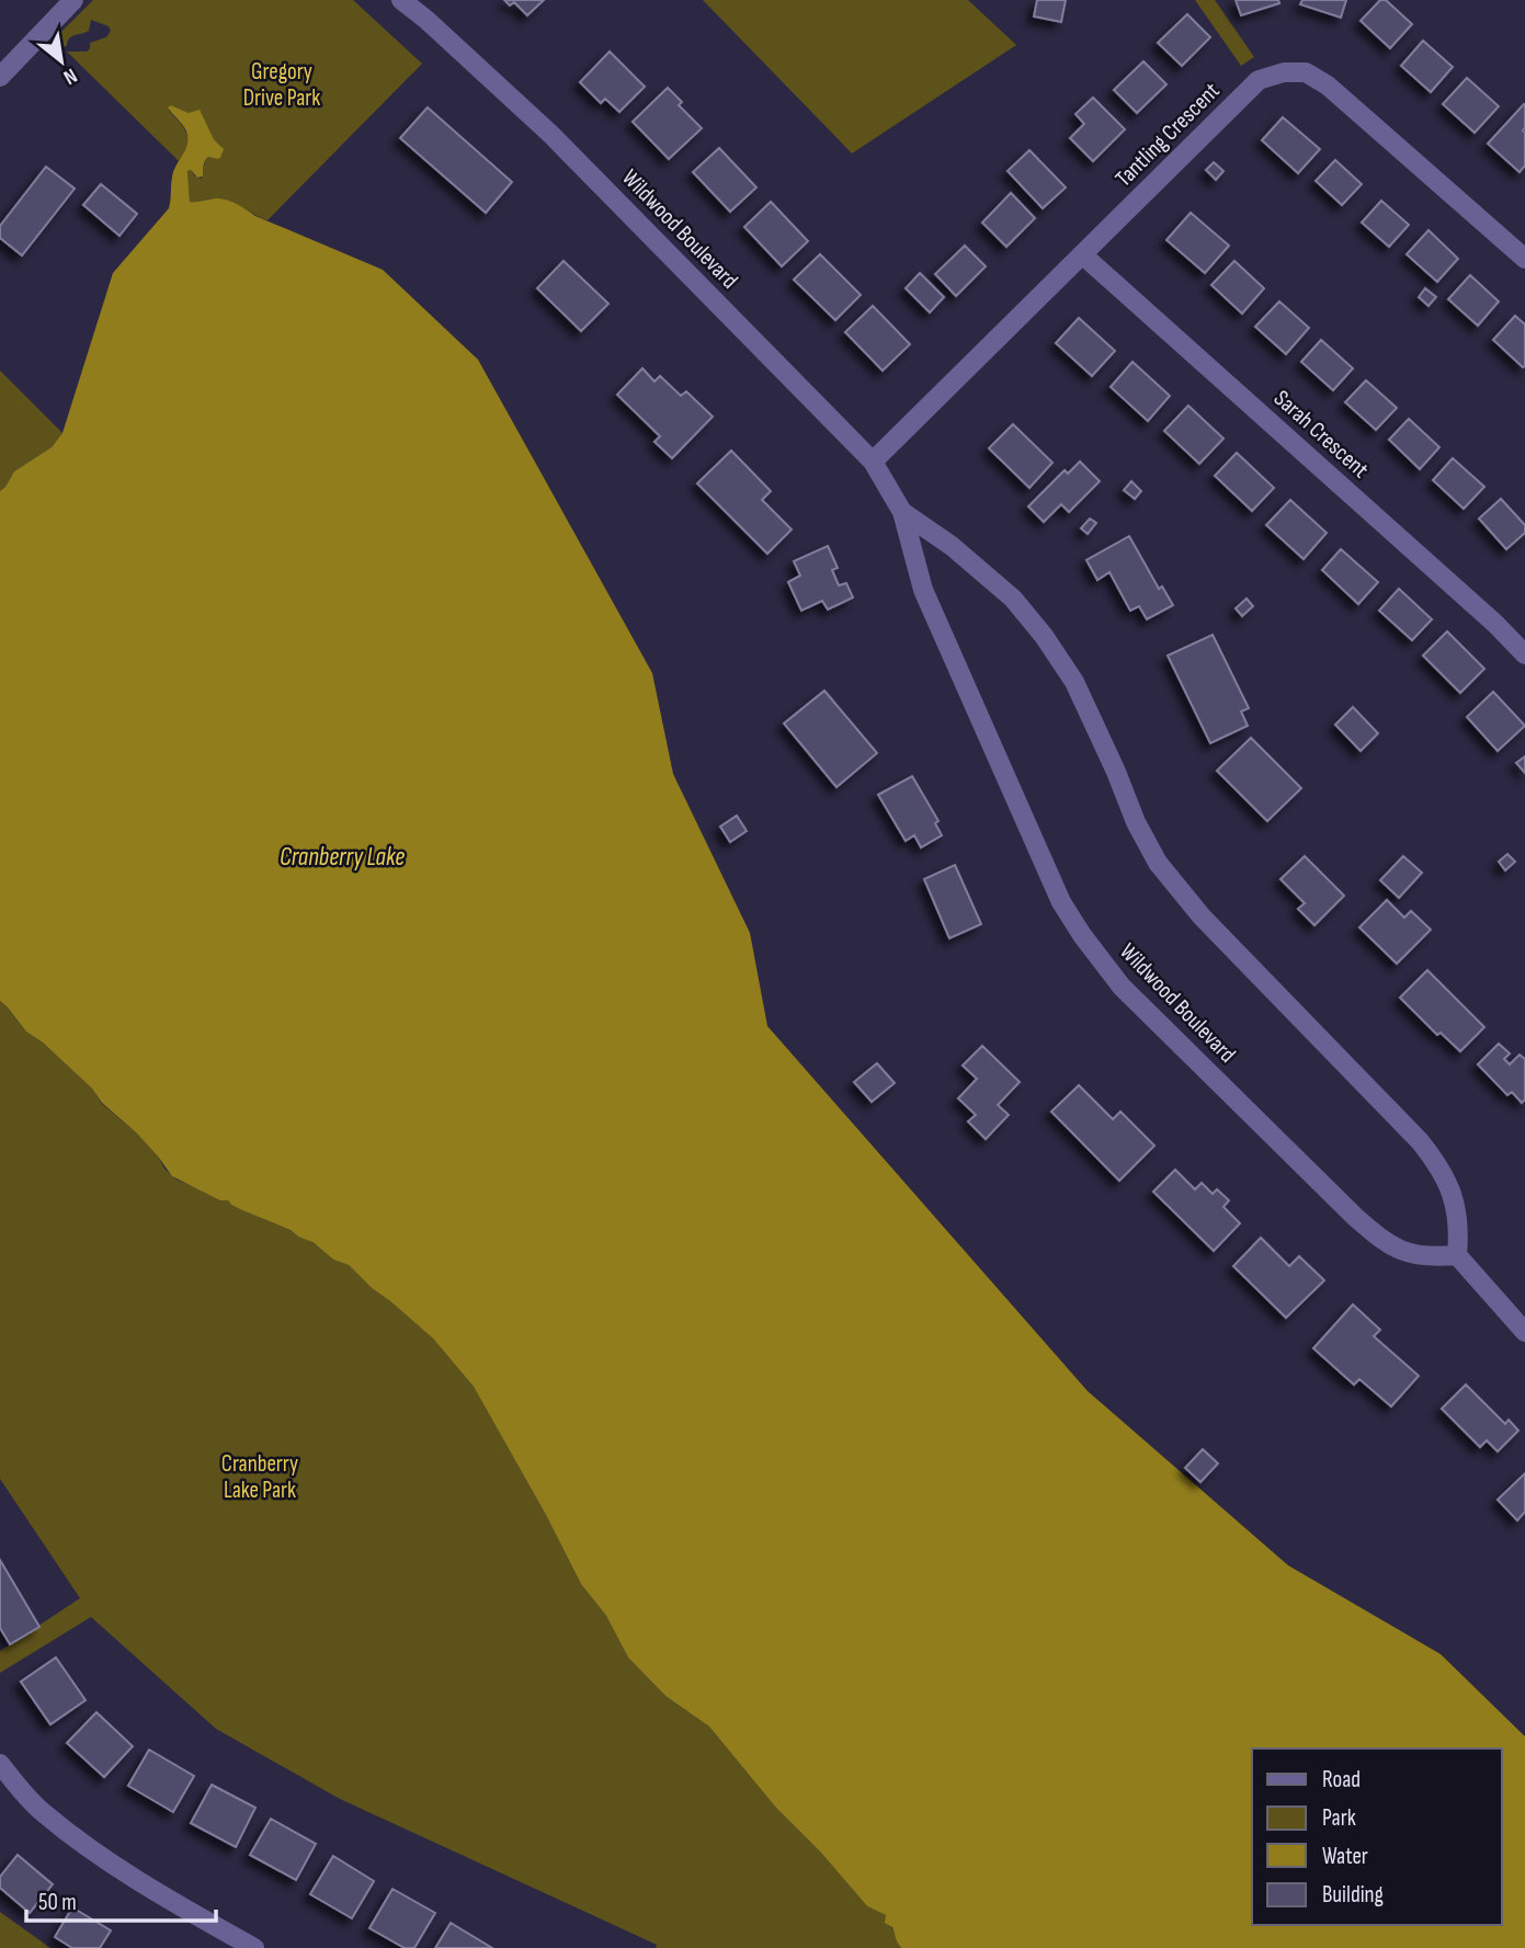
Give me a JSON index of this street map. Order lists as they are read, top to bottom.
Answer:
{
  "streets": {
    "street": ["Tantling Crescent", "Wildwood Boulevard", "Sarah Crescent"]
  },
  "crossings": [
    ["Tantling Crescent", "Wildwood Boulevard"],
    ["Tantling Crescent", "Sarah Crescent"]
  ],
  "water": ["Cranberry Lake"],
  "parks": ["Gregory Drive Park", "Cranberry Lake Park"],
  "legend": [
    "Road",
    "Park",
    "Water",
    "Building"
  ],
  "scale_bar": "50 m",
  "north": "bottom right"
}
